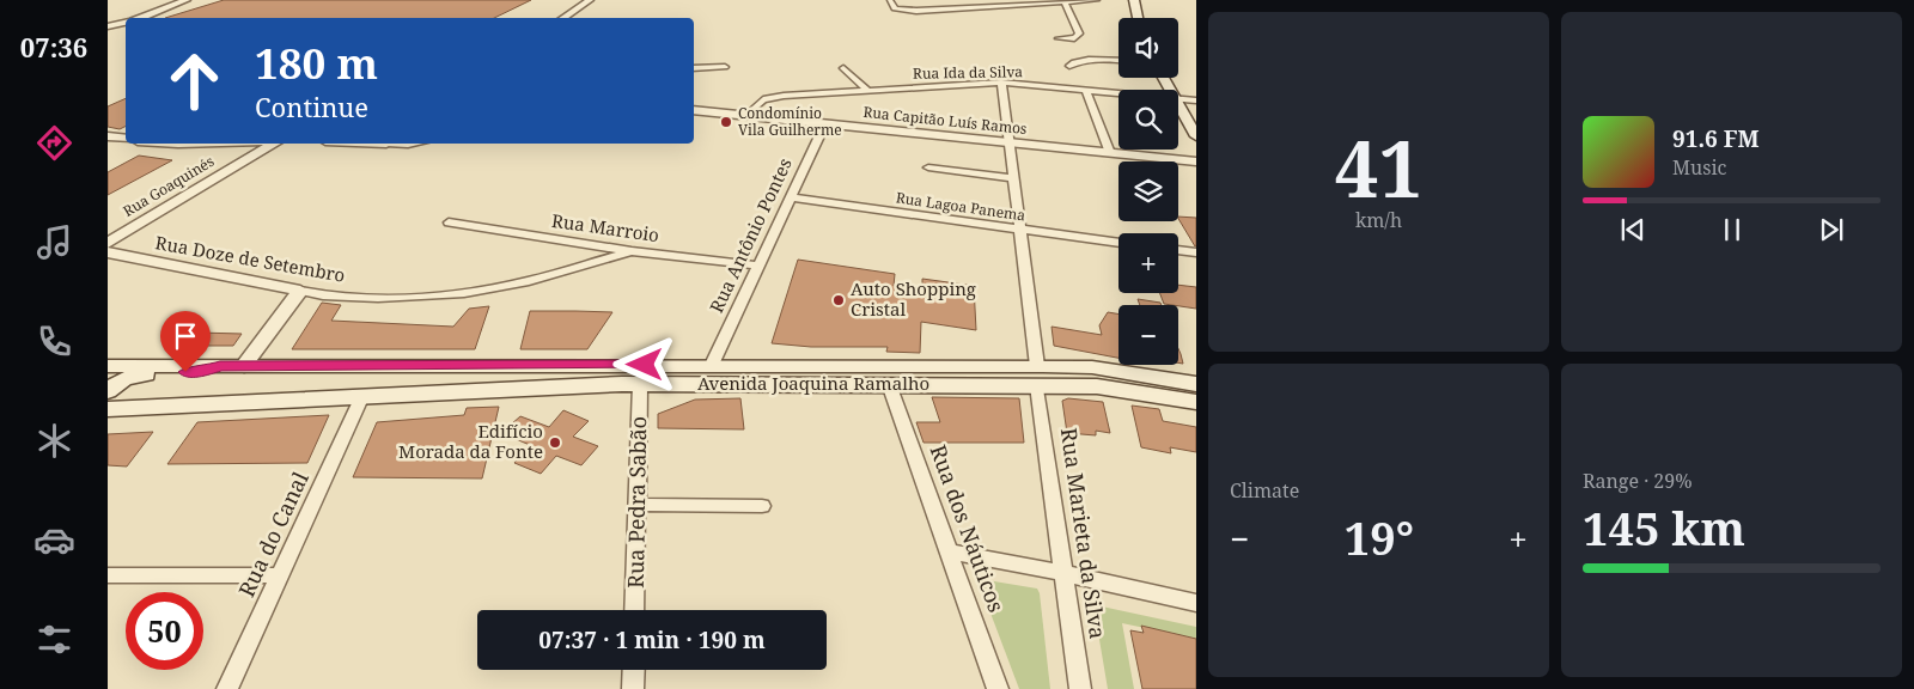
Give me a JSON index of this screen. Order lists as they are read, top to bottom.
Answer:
{
  "streets": {
    "main road": ["Avenida Joaquina Ramalho"],
    "street": [
      "Rua Ida da Silva",
      "Rua Capitão Luís Ramos",
      "Rua Goaquinés",
      "Rua Lagoa Panema",
      "Rua Marroio",
      "Rua Antônio Pontes",
      "Rua Doze de Setembro",
      "Rua Pedra Sabão",
      "Rua dos Náuticos",
      "Rua Marieta da Silva",
      "Rua do Canal"
    ]
  },
  "crossings": [
    ["Rua Ida da Silva", "Rua Capitão Luís Ramos"],
    ["Rua Ida da Silva", "Rua Marieta da Silva"],
    ["Rua Capitão Luís Ramos", "Rua Antônio Pontes"],
    ["Rua Capitão Luís Ramos", "Rua Marieta da Silva"],
    ["Rua Lagoa Panema", "Rua Antônio Pontes"],
    ["Rua Lagoa Panema", "Rua Marieta da Silva"],
    ["Rua Marroio", "Rua Antônio Pontes"],
    ["Rua Marroio", "Rua Doze de Setembro"],
    ["Rua Antônio Pontes", "Avenida Joaquina Ramalho"],
    ["Avenida Joaquina Ramalho", "Rua Pedra Sabão"],
    ["Avenida Joaquina Ramalho", "Rua dos Náuticos"],
    ["Avenida Joaquina Ramalho", "Rua Marieta da Silva"],
    ["Avenida Joaquina Ramalho", "Rua do Canal"]
  ],
  "places": ["Condomínio Vila Guilherme", "Auto Shopping Cristal", "Edifício Morada da Fonte"],
  "page": {
    "tabs": "07:36",
    "tile": [
      ["41", "km/h"],
      "Climate",
      ["Range · 29%", "145 km"]
    ],
    "map_buttons": ["+", "−"],
    "turn": ["180 m", "Continue"],
    "song": ["91.6 FM", "Music"],
    "heat": ["−", "19°", "+"],
    "limit": "50",
    "trip": "07:37 · 1 min · 190 m"
  }
}
